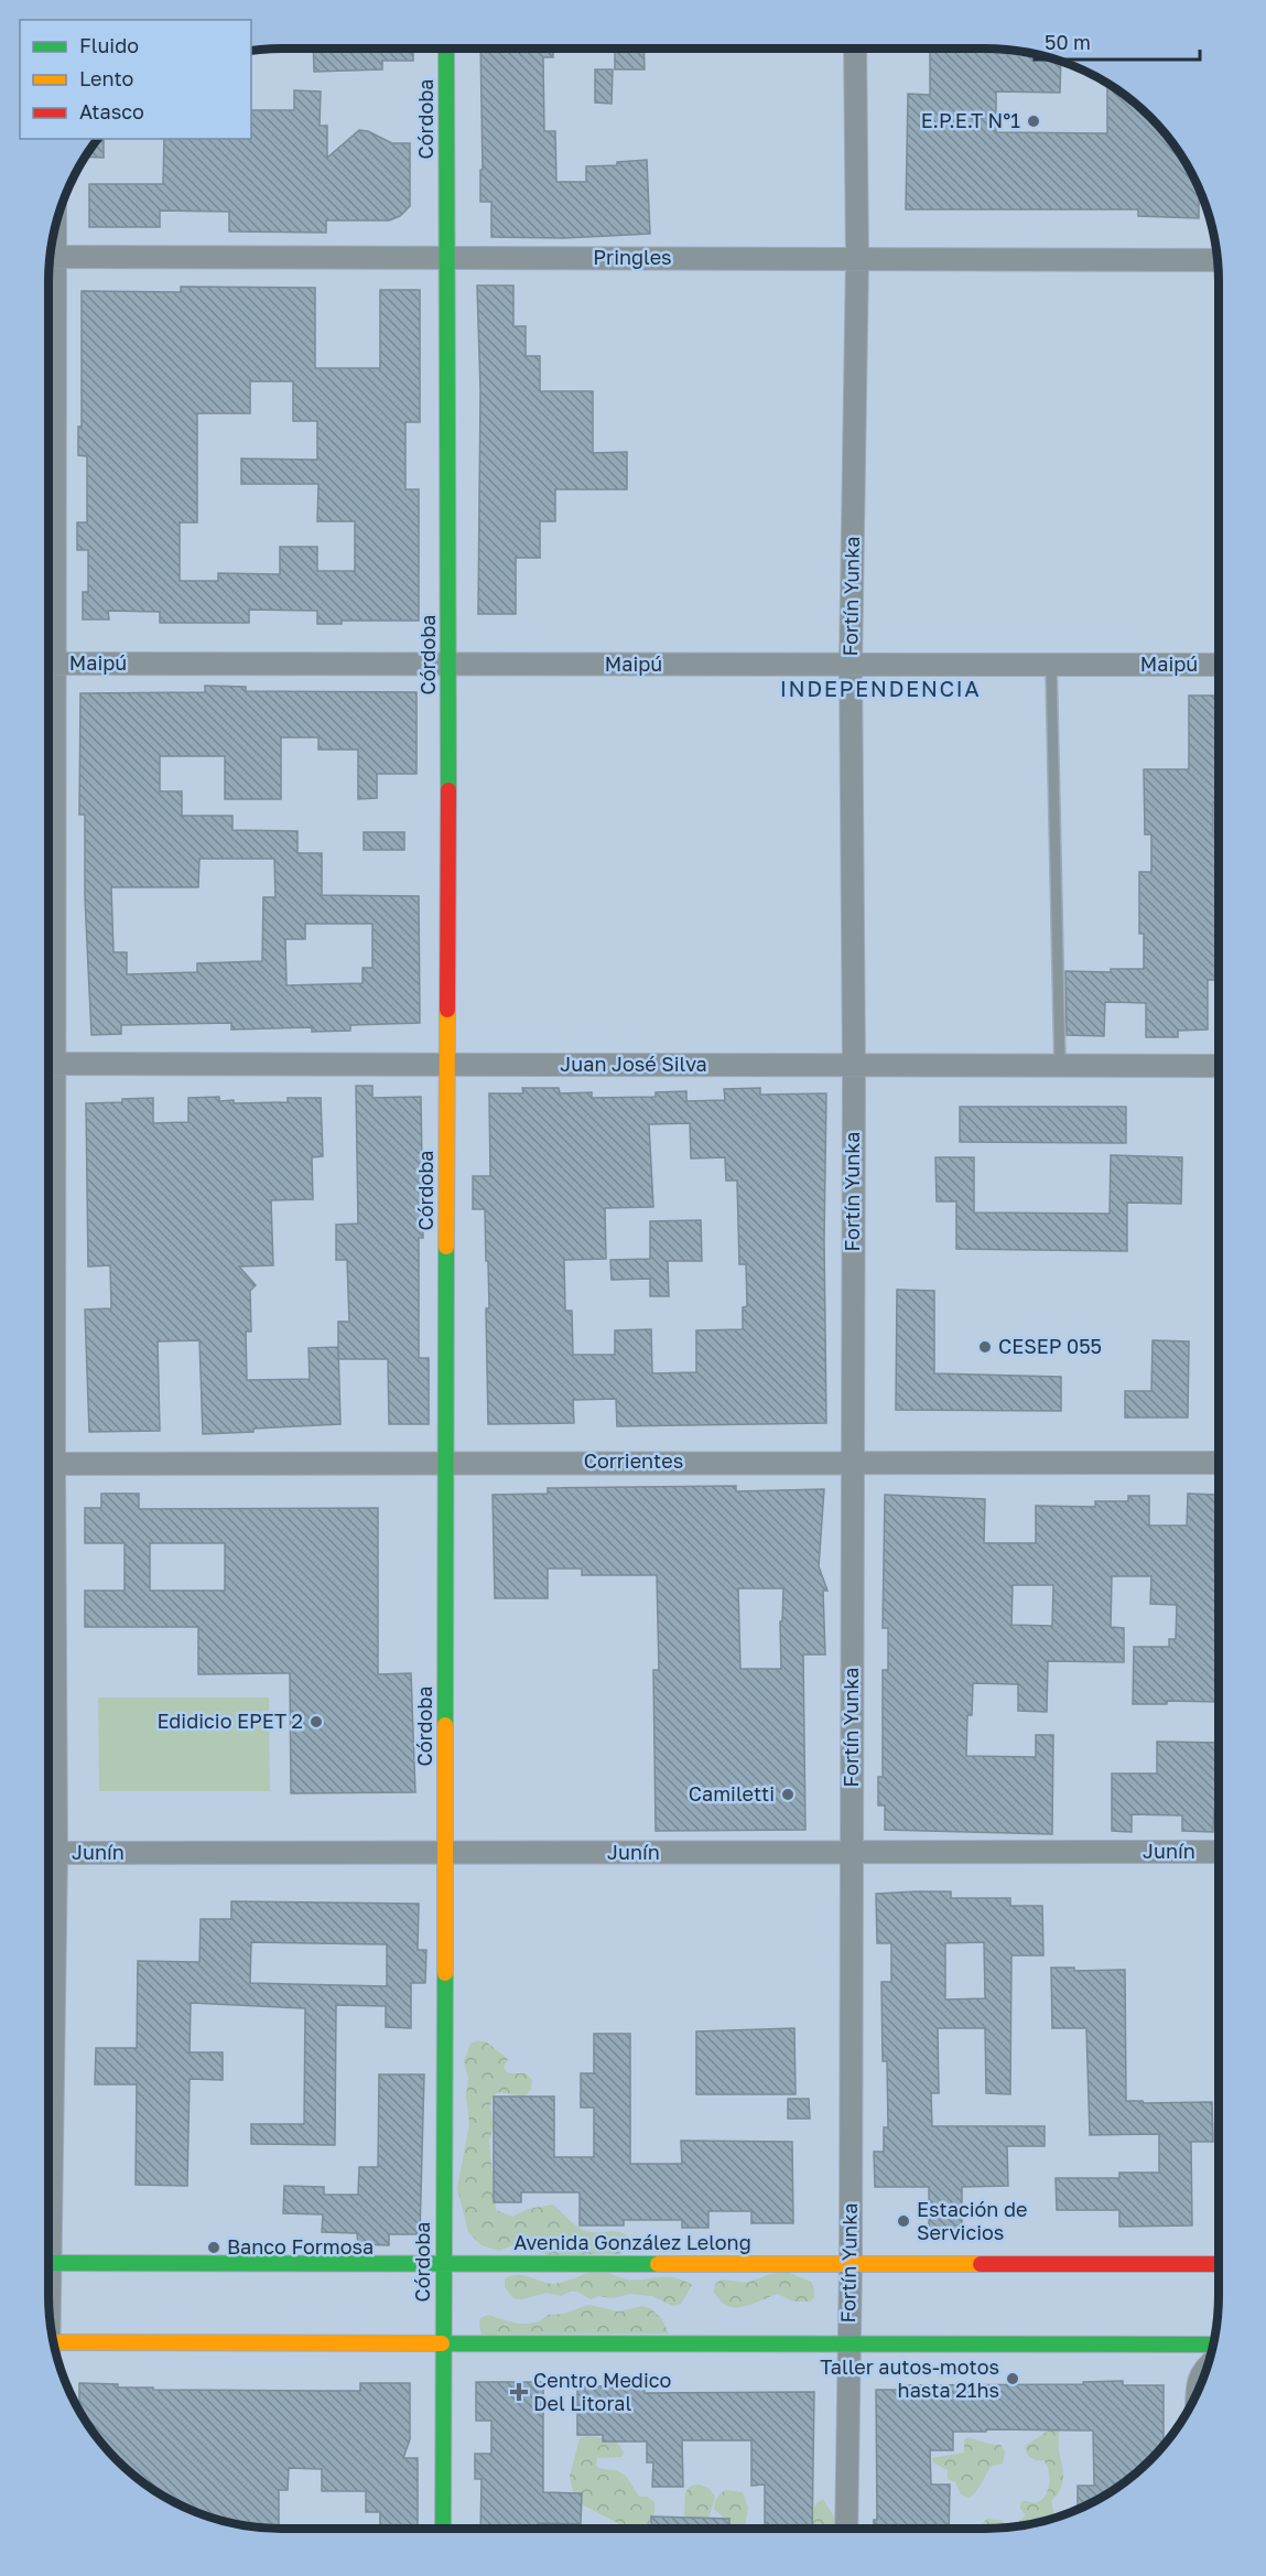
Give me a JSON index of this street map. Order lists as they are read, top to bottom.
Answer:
{
  "streets": {
    "street": [
      "Córdoba",
      "Pringles",
      "Fortín Yunka",
      "Maipú",
      "Juan José Silva",
      "Corrientes",
      "Junín",
      "Avenida González Lelong"
    ]
  },
  "crossings": [
    ["Córdoba", "Pringles"],
    ["Córdoba", "Maipú"],
    ["Córdoba", "Juan José Silva"],
    ["Córdoba", "Corrientes"],
    ["Córdoba", "Junín"],
    ["Córdoba", "Avenida González Lelong"],
    ["Pringles", "Fortín Yunka"],
    ["Fortín Yunka", "Maipú"],
    ["Fortín Yunka", "Juan José Silva"],
    ["Fortín Yunka", "Corrientes"],
    ["Fortín Yunka", "Junín"],
    ["Fortín Yunka", "Avenida González Lelong"]
  ],
  "districts": ["INDEPENDENCIA"],
  "places": {
    "other": [
      "E.P.E.T N°1",
      "CESEP 055",
      "Edidicio EPET 2",
      "Camiletti",
      "Estación de Servicios",
      "Banco Formosa",
      "Taller autos-motos hasta 21hs"
    ],
    "health": ["Centro Medico Del Litoral"]
  },
  "legend": ["Fluido", "Lento", "Atasco"],
  "scale_bar": "50 m"
}
